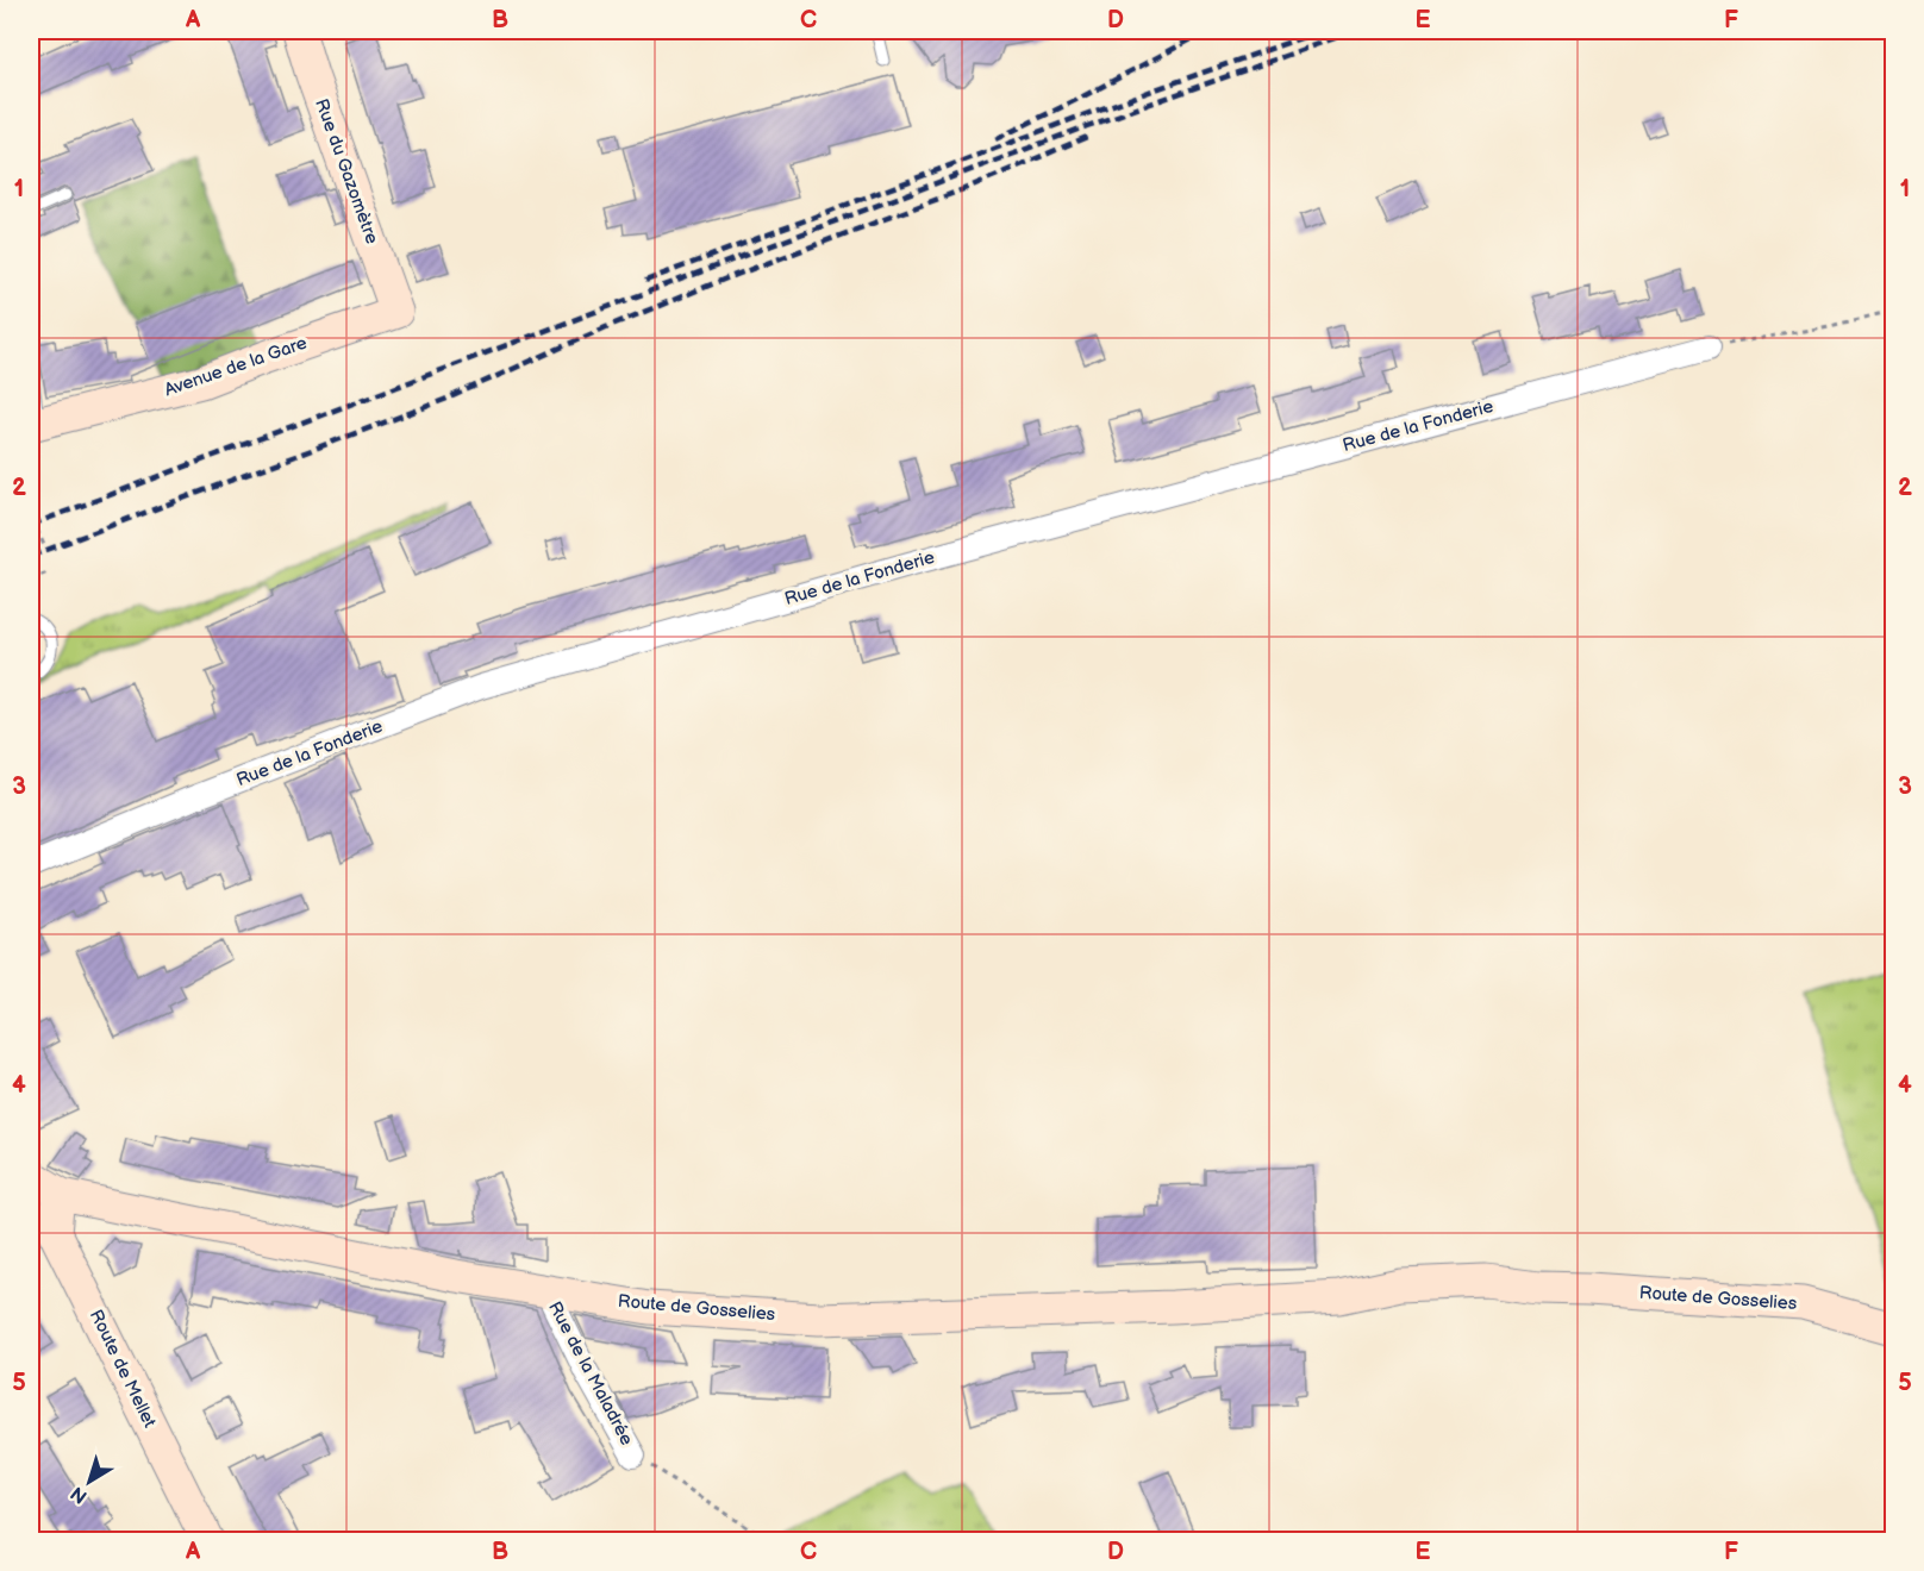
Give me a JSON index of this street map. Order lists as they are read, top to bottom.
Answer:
{
  "streets": {
    "main road": [
      "Rue du Gazomètre",
      "Avenue de la Gare",
      "Route de Gosselies",
      "Route de Mellet"
    ],
    "street": ["Rue de la Fonderie", "Rue de la Maladrée"]
  },
  "crossings": [
    ["Rue du Gazomètre", "Avenue de la Gare"],
    ["Route de Gosselies", "Route de Mellet"],
    ["Route de Gosselies", "Rue de la Maladrée"]
  ],
  "north": "bottom left",
  "grid": {
    "columns": [
      "A",
      "B",
      "C",
      "D",
      "E",
      "F"
    ],
    "rows": [
      "1",
      "2",
      "3",
      "4",
      "5"
    ]
  }
}
